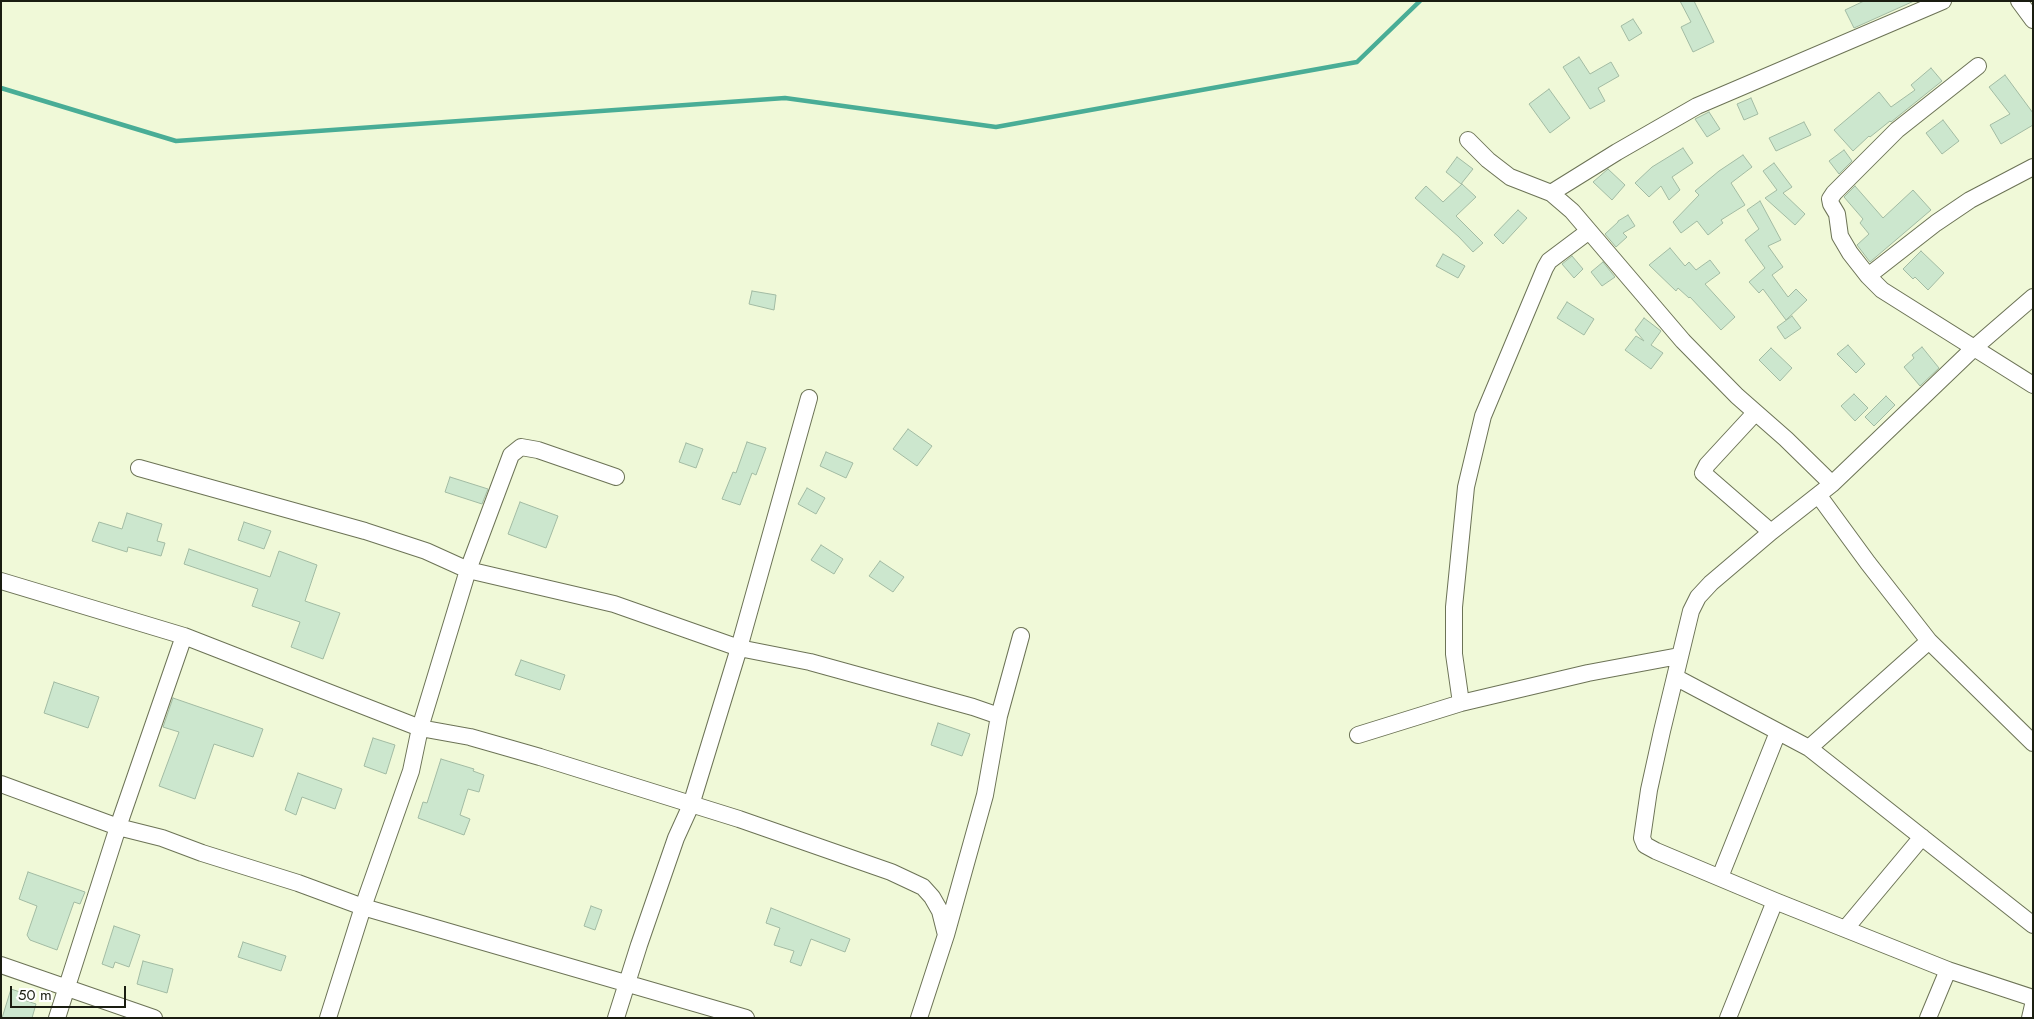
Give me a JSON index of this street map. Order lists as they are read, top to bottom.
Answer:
{
  "scale_bar": "50 m"
}
